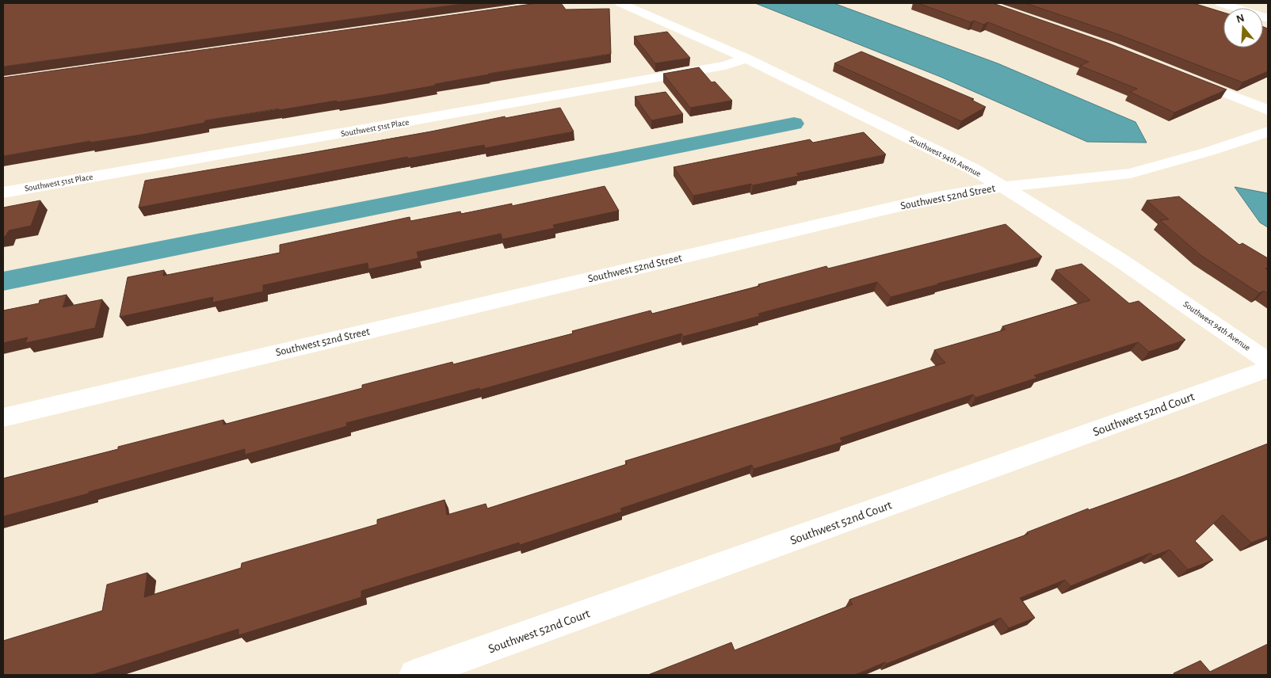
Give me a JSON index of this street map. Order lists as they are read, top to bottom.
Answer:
{
  "streets": {
    "street": [
      "Southwest 51st Place",
      "Southwest 94th Avenue",
      "Southwest 52nd Street",
      "Southwest 52nd Court"
    ]
  },
  "crossings": [
    ["Southwest 51st Place", "Southwest 94th Avenue"],
    ["Southwest 94th Avenue", "Southwest 52nd Street"]
  ],
  "north": "top"
}
